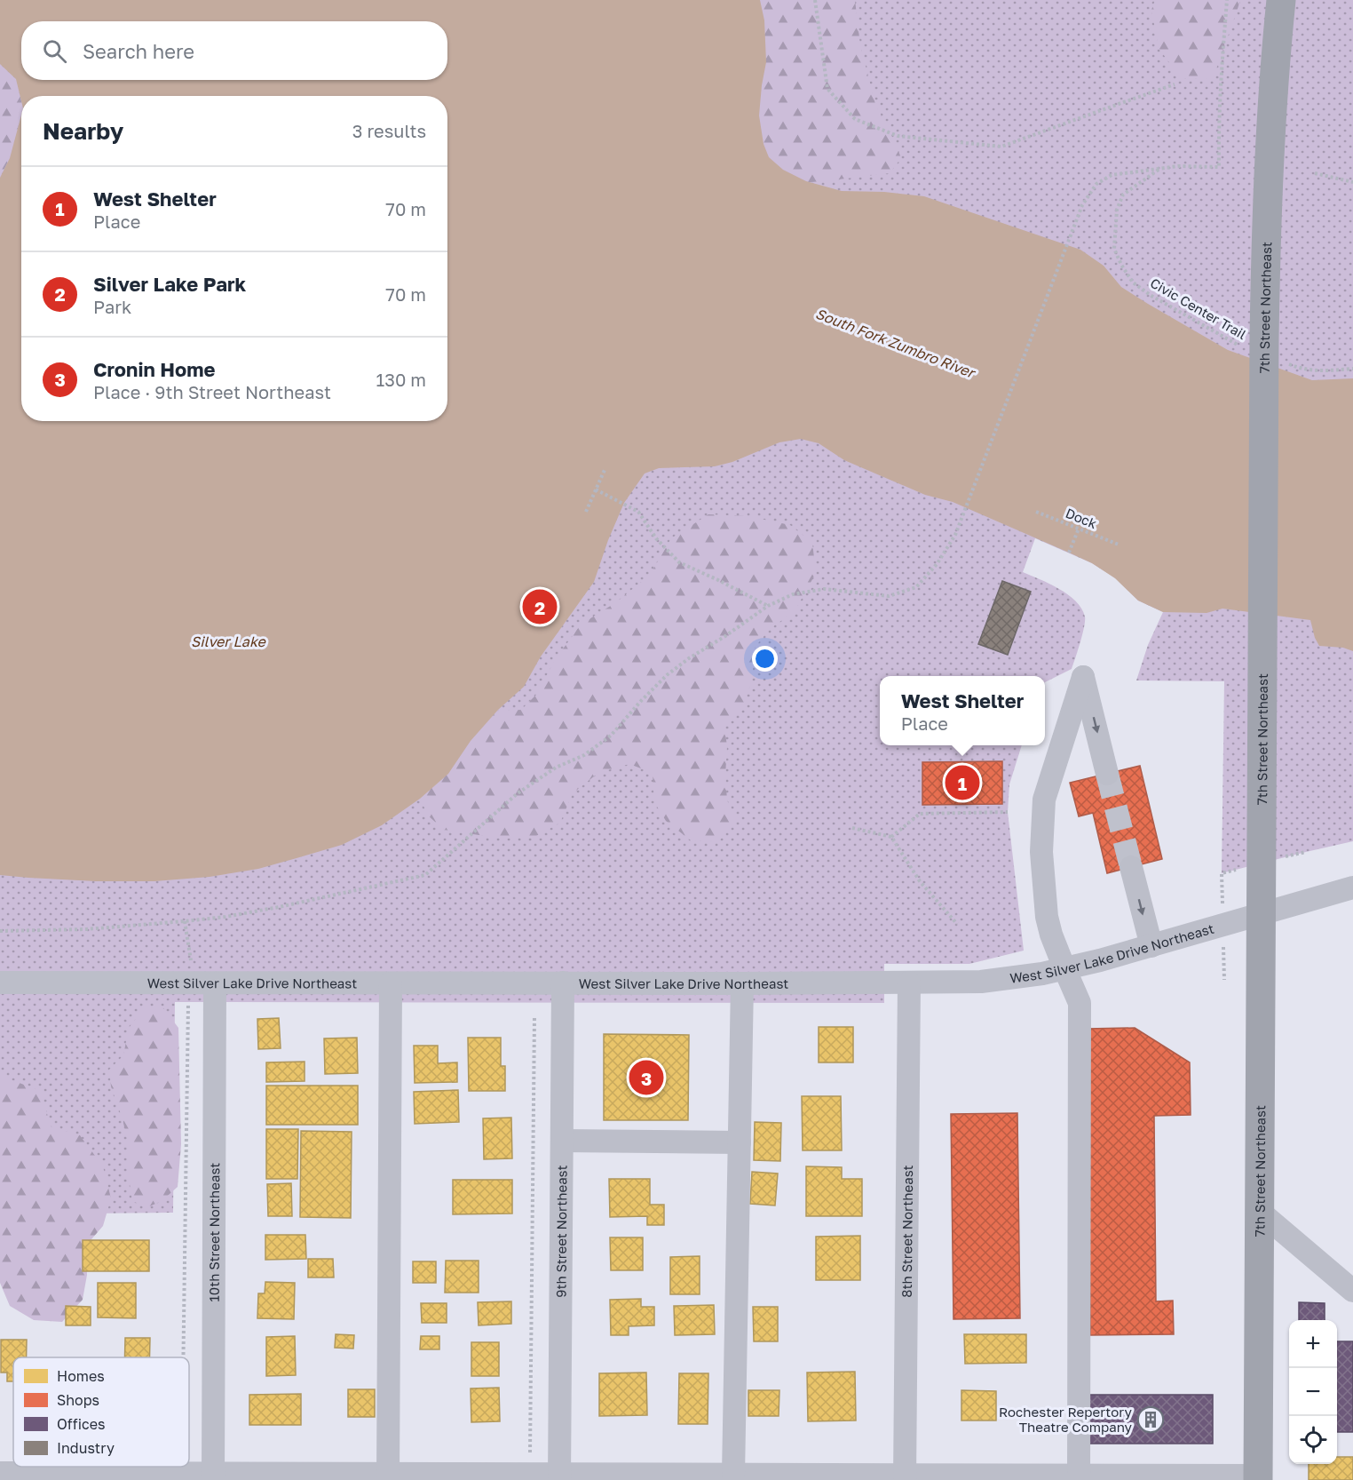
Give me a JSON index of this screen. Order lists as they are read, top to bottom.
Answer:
{
  "streets": {
    "main road": ["7th Street Northeast"],
    "street": [
      "West Silver Lake Drive Northeast",
      "9th Street Northeast",
      "8th Street Northeast",
      "10th Street Northeast"
    ],
    "path": ["Civic Center Trail", "Dock"]
  },
  "crossings": [
    ["Civic Center Trail", "7th Street Northeast"],
    ["7th Street Northeast", "West Silver Lake Drive Northeast"],
    ["West Silver Lake Drive Northeast", "9th Street Northeast"],
    ["West Silver Lake Drive Northeast", "8th Street Northeast"],
    ["West Silver Lake Drive Northeast", "10th Street Northeast"]
  ],
  "water": ["South Fork Zumbro River", "Silver Lake"],
  "places": {
    "building": ["Rochester Repertory Theatre Company"]
  },
  "legend": [
    "Homes",
    "Shops",
    "Offices",
    "Industry"
  ],
  "page": {
    "search": "Search here",
    "heading": ["Nearby", "3 results"],
    "list": [
      {
        "mark": "1",
        "name": "West Shelter",
        "note": "Place",
        "value": "70 m"
      },
      {
        "mark": "2",
        "name": "Silver Lake Park",
        "note": "Park",
        "value": "70 m"
      },
      {
        "mark": "3",
        "name": "Cronin Home",
        "note": "Place · 9th Street Northeast",
        "value": "130 m"
      }
    ],
    "pins": ["2", "1", "3"],
    "popup": ["West Shelter", "Place"],
    "map_buttons": ["+", "−"]
  }
}
